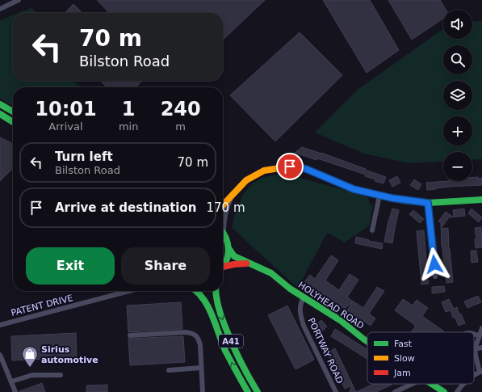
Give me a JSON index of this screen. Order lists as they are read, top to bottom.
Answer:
{
  "streets": {
    "main road": ["HOLYHEAD ROAD", "A41"],
    "street": ["PATENT DRIVE", "PORTWAY ROAD"]
  },
  "crossings": [
    ["HOLYHEAD ROAD", "PORTWAY ROAD"]
  ],
  "places": {
    "shop": ["Sirius automotive"]
  },
  "legend": ["Fast", "Slow", "Jam"],
  "page": {
    "map_buttons": ["+", "−"],
    "turn": ["70 m", "Bilston Road"],
    "eta": [
      "10:01",
      "Arrival",
      "1",
      "min",
      "240",
      "m"
    ],
    "list": [
      {
        "name": "Turn left",
        "note": "Bilston Road",
        "value": "70 m"
      },
      {
        "name": "Arrive at destination",
        "value": "170 m"
      }
    ],
    "buttons": ["Exit", "Share"]
  }
}
